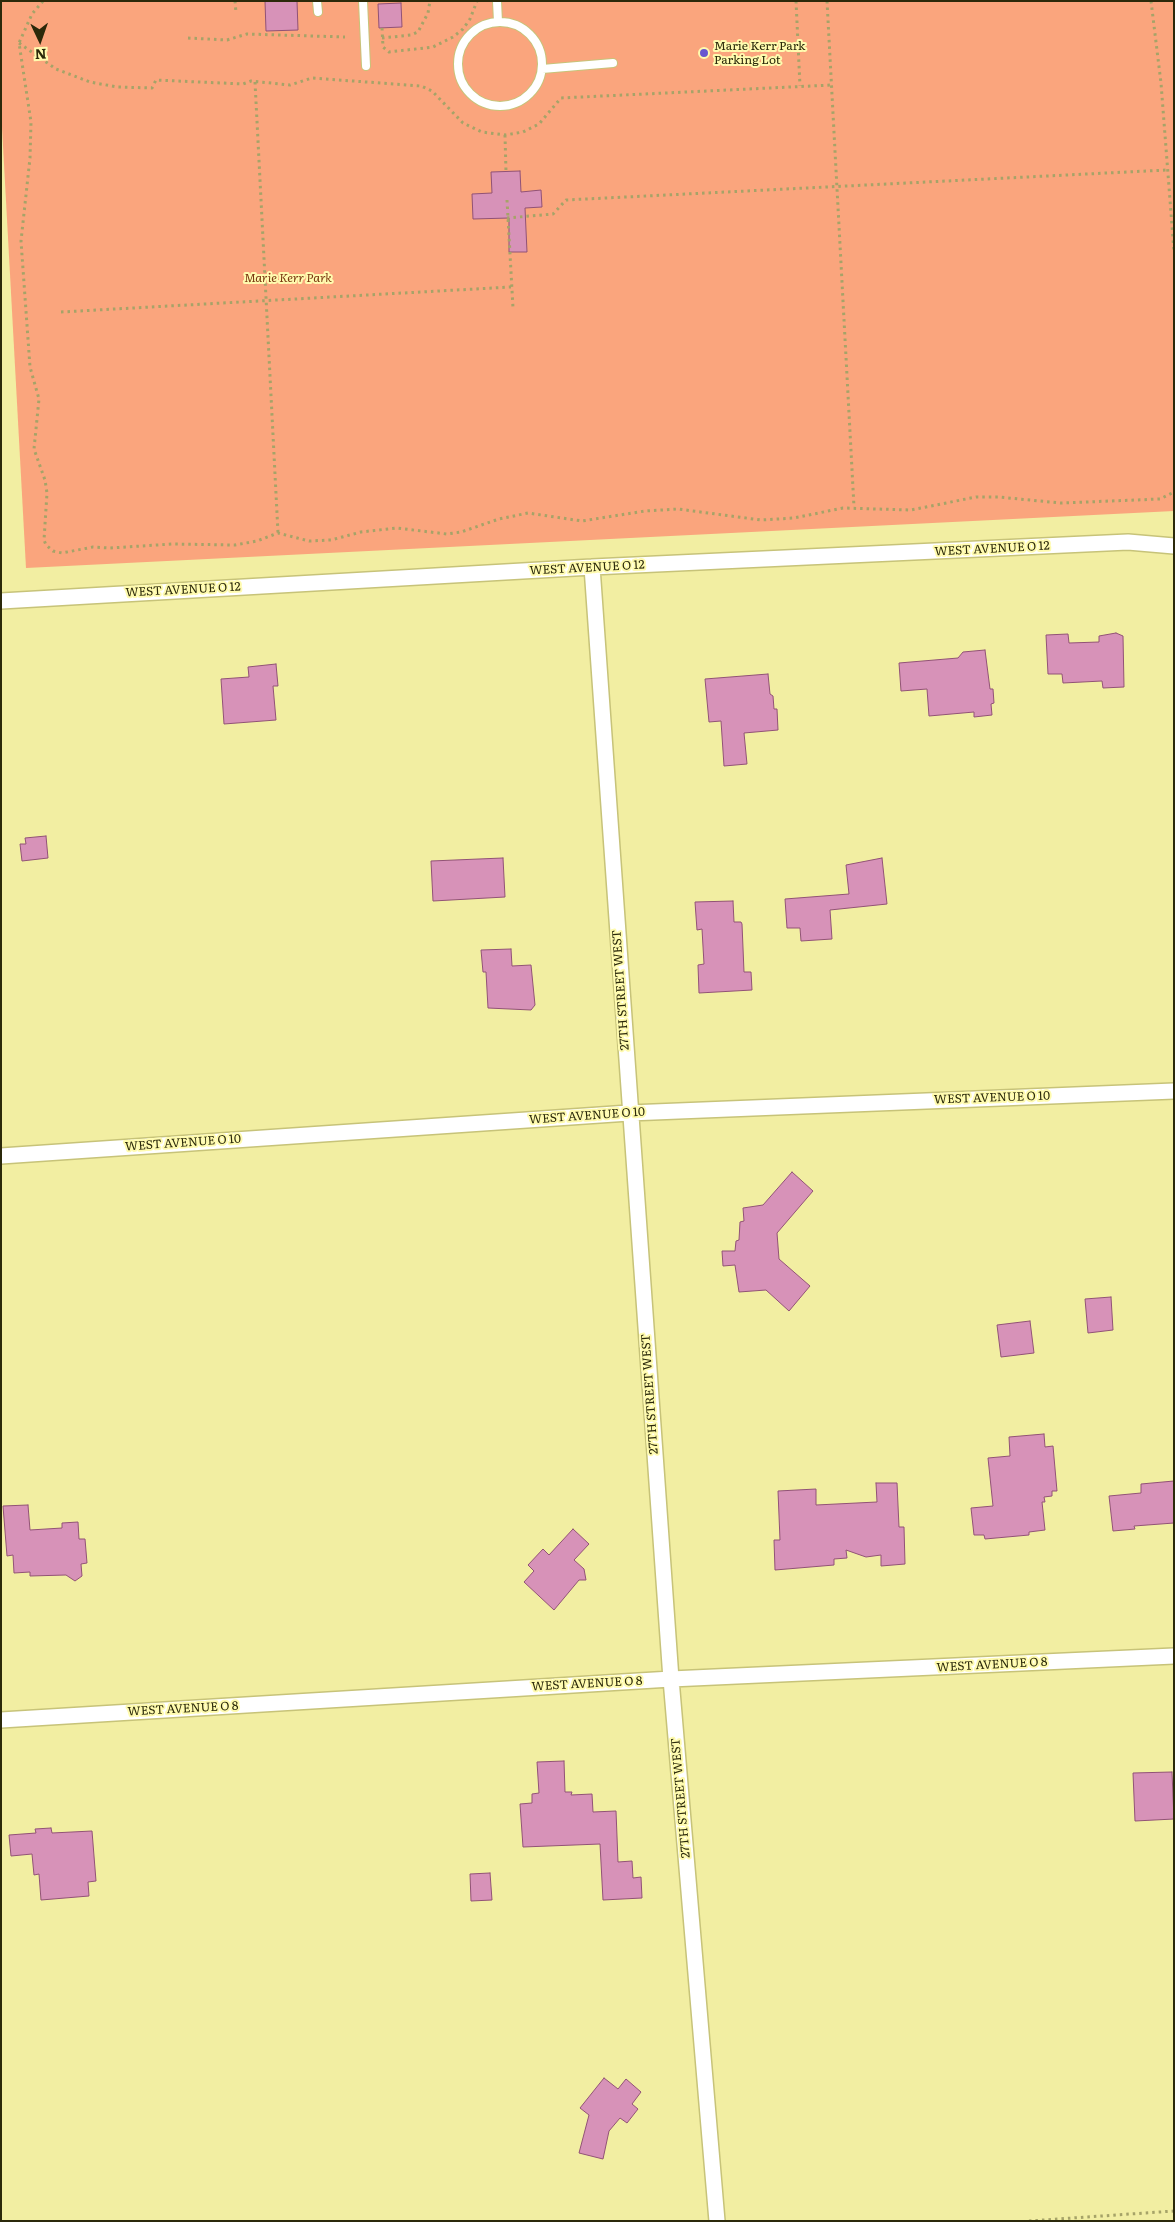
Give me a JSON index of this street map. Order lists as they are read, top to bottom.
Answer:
{
  "streets": {
    "street": [
      "WEST AVENUE O 12",
      "27TH STREET WEST",
      "WEST AVENUE O 10",
      "WEST AVENUE O 8"
    ]
  },
  "crossings": [
    ["WEST AVENUE O 12", "27TH STREET WEST"],
    ["27TH STREET WEST", "WEST AVENUE O 10"],
    ["27TH STREET WEST", "WEST AVENUE O 8"]
  ],
  "parks": ["Marie Kerr Park"],
  "places": ["Marie Kerr Park Parking Lot"],
  "north": "bottom"
}
